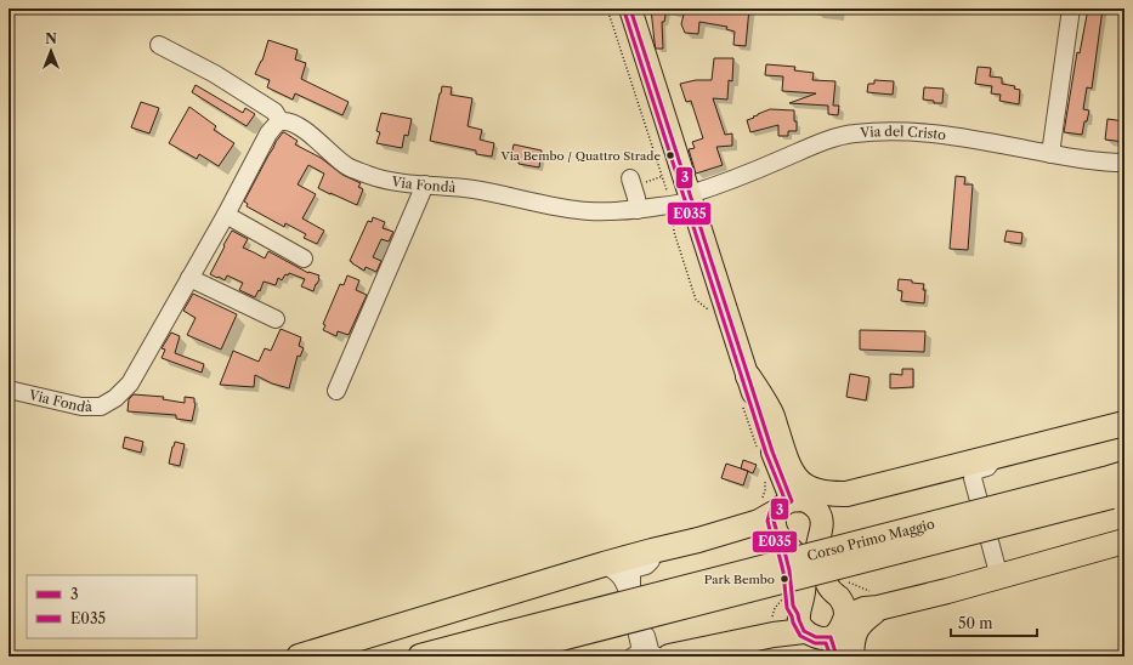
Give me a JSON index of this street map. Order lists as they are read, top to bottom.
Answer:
{
  "streets": {
    "highway": ["Corso Primo Maggio"],
    "street": ["Via del Cristo", "Via Fondà"]
  },
  "crossings": [
    ["Via del Cristo", "Via Fondà"]
  ],
  "places": ["Via Bembo / Quattro Strade", "Park Bembo"],
  "lines": ["transit line 3", "transit line E035"],
  "legend": ["3", "E035"],
  "scale_bar": "50 m",
  "north": "top"
}
